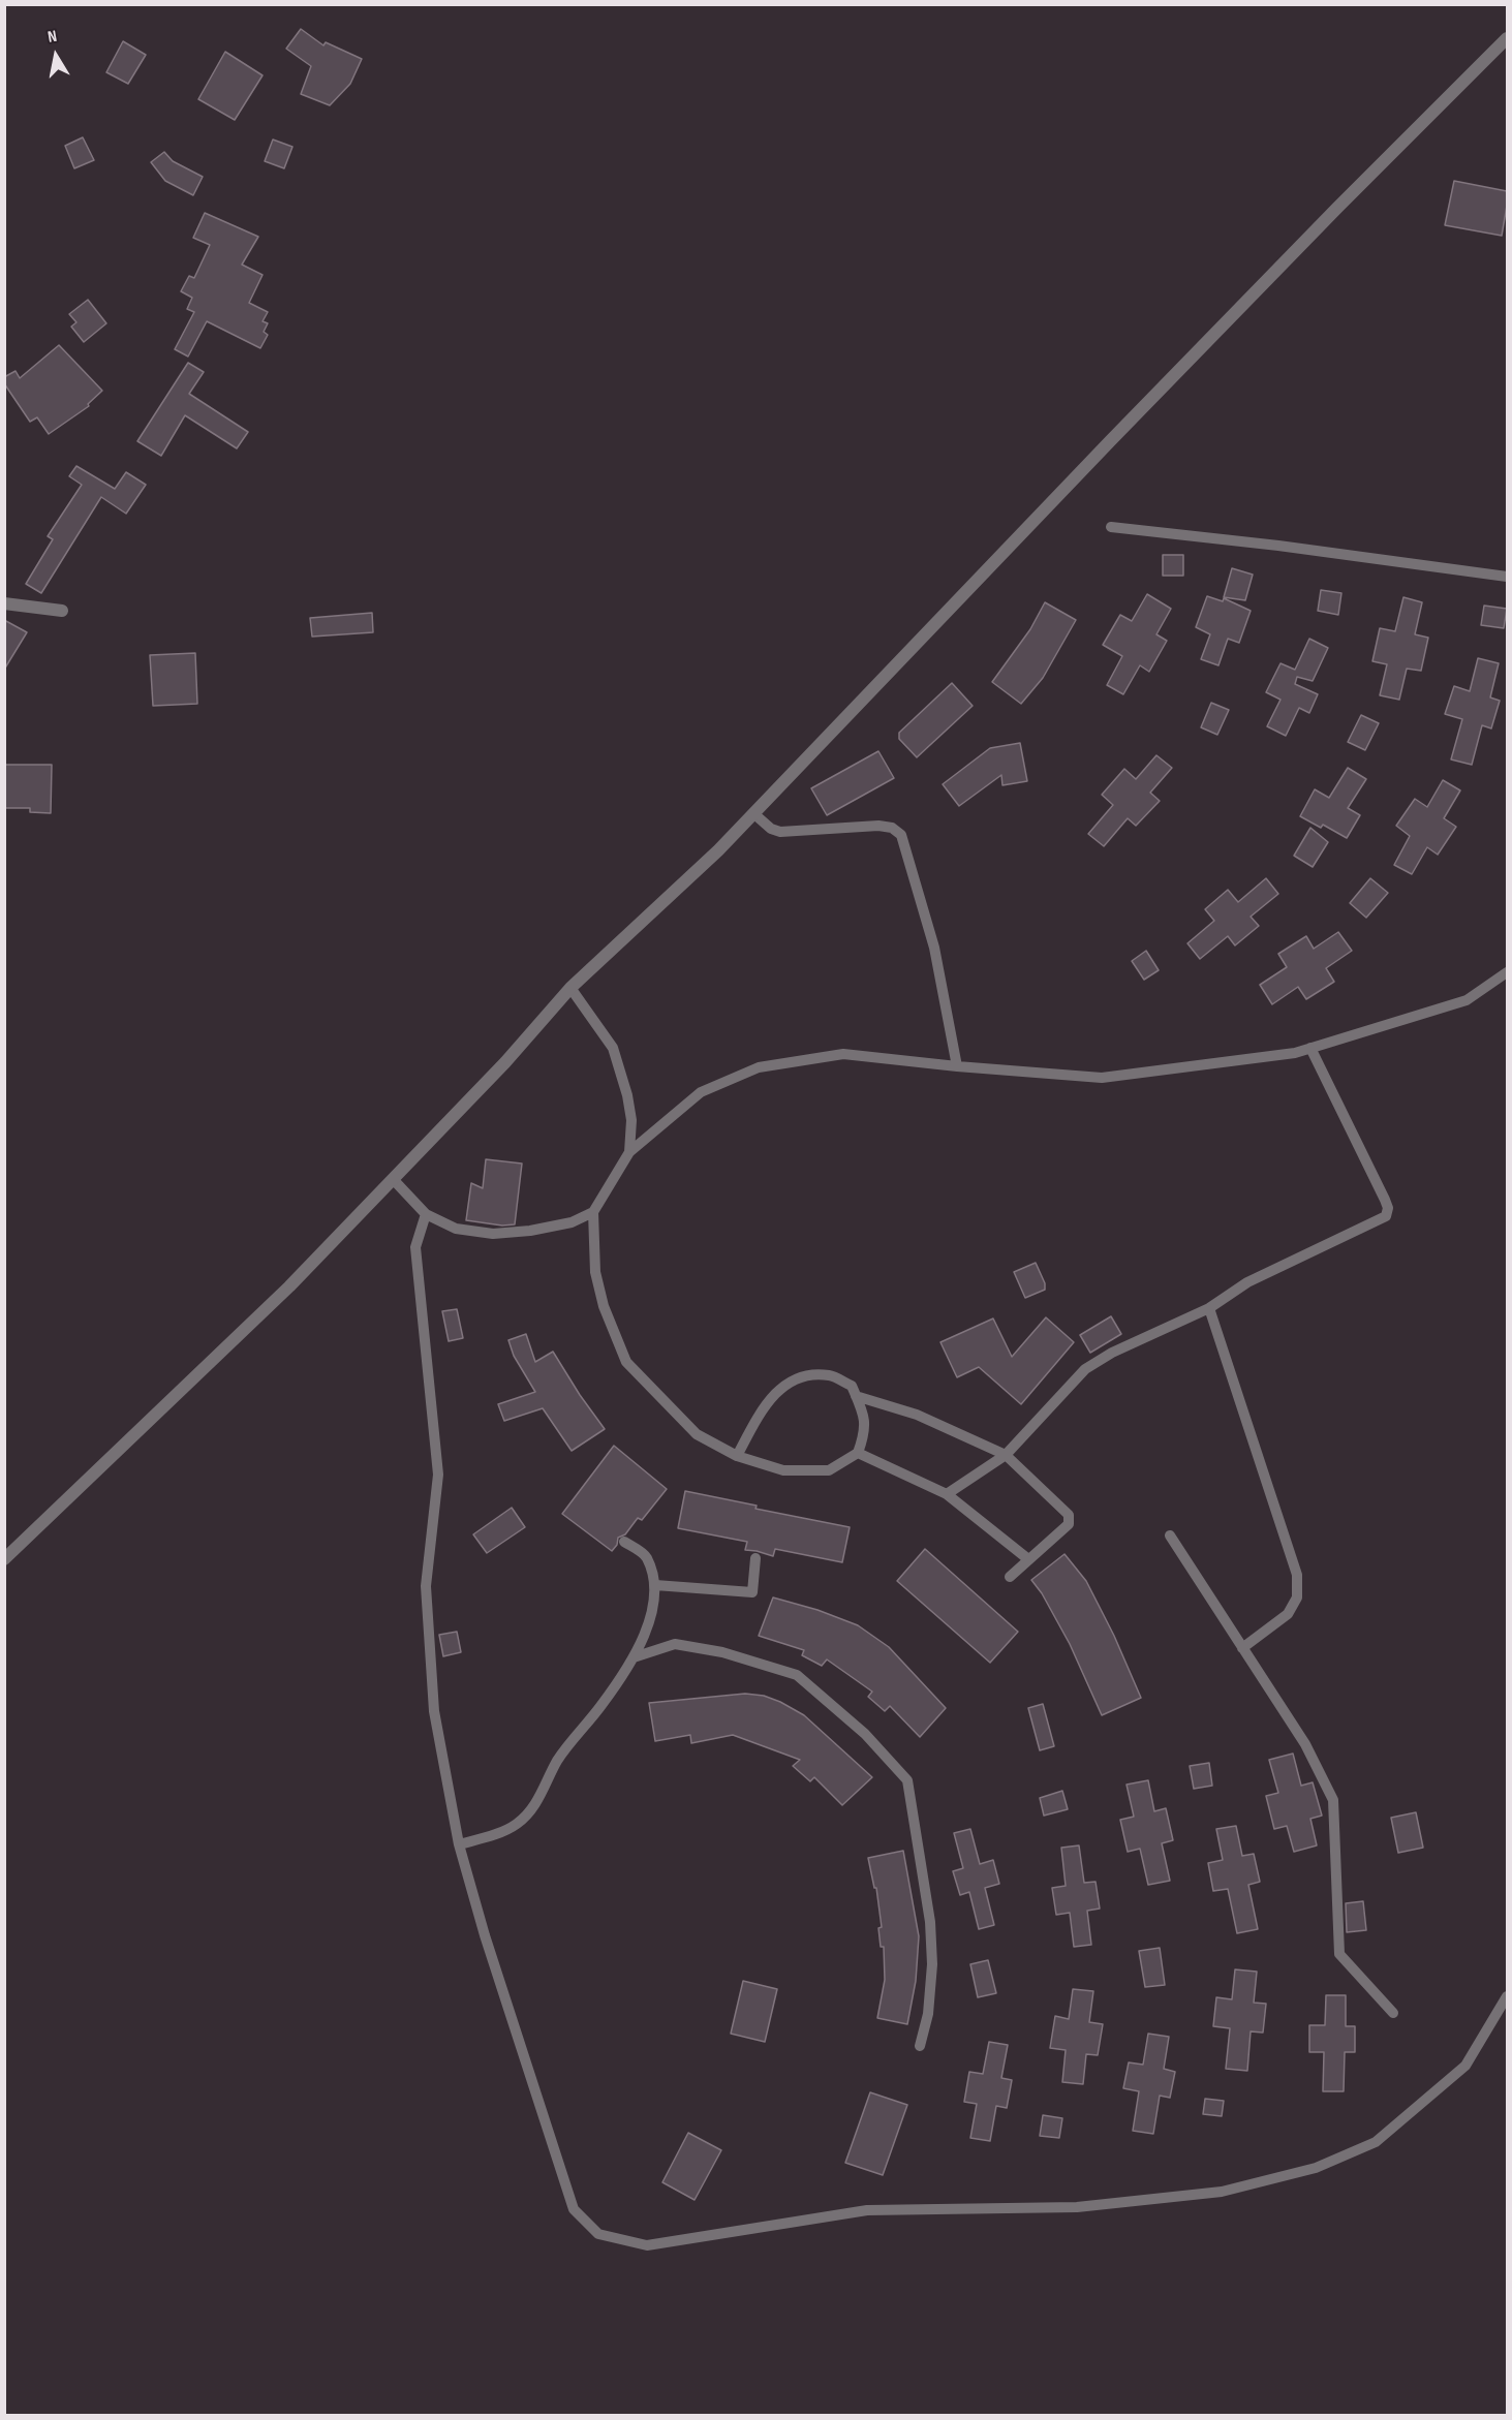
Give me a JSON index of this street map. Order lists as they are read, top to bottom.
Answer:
{
  "north": "top"
}
